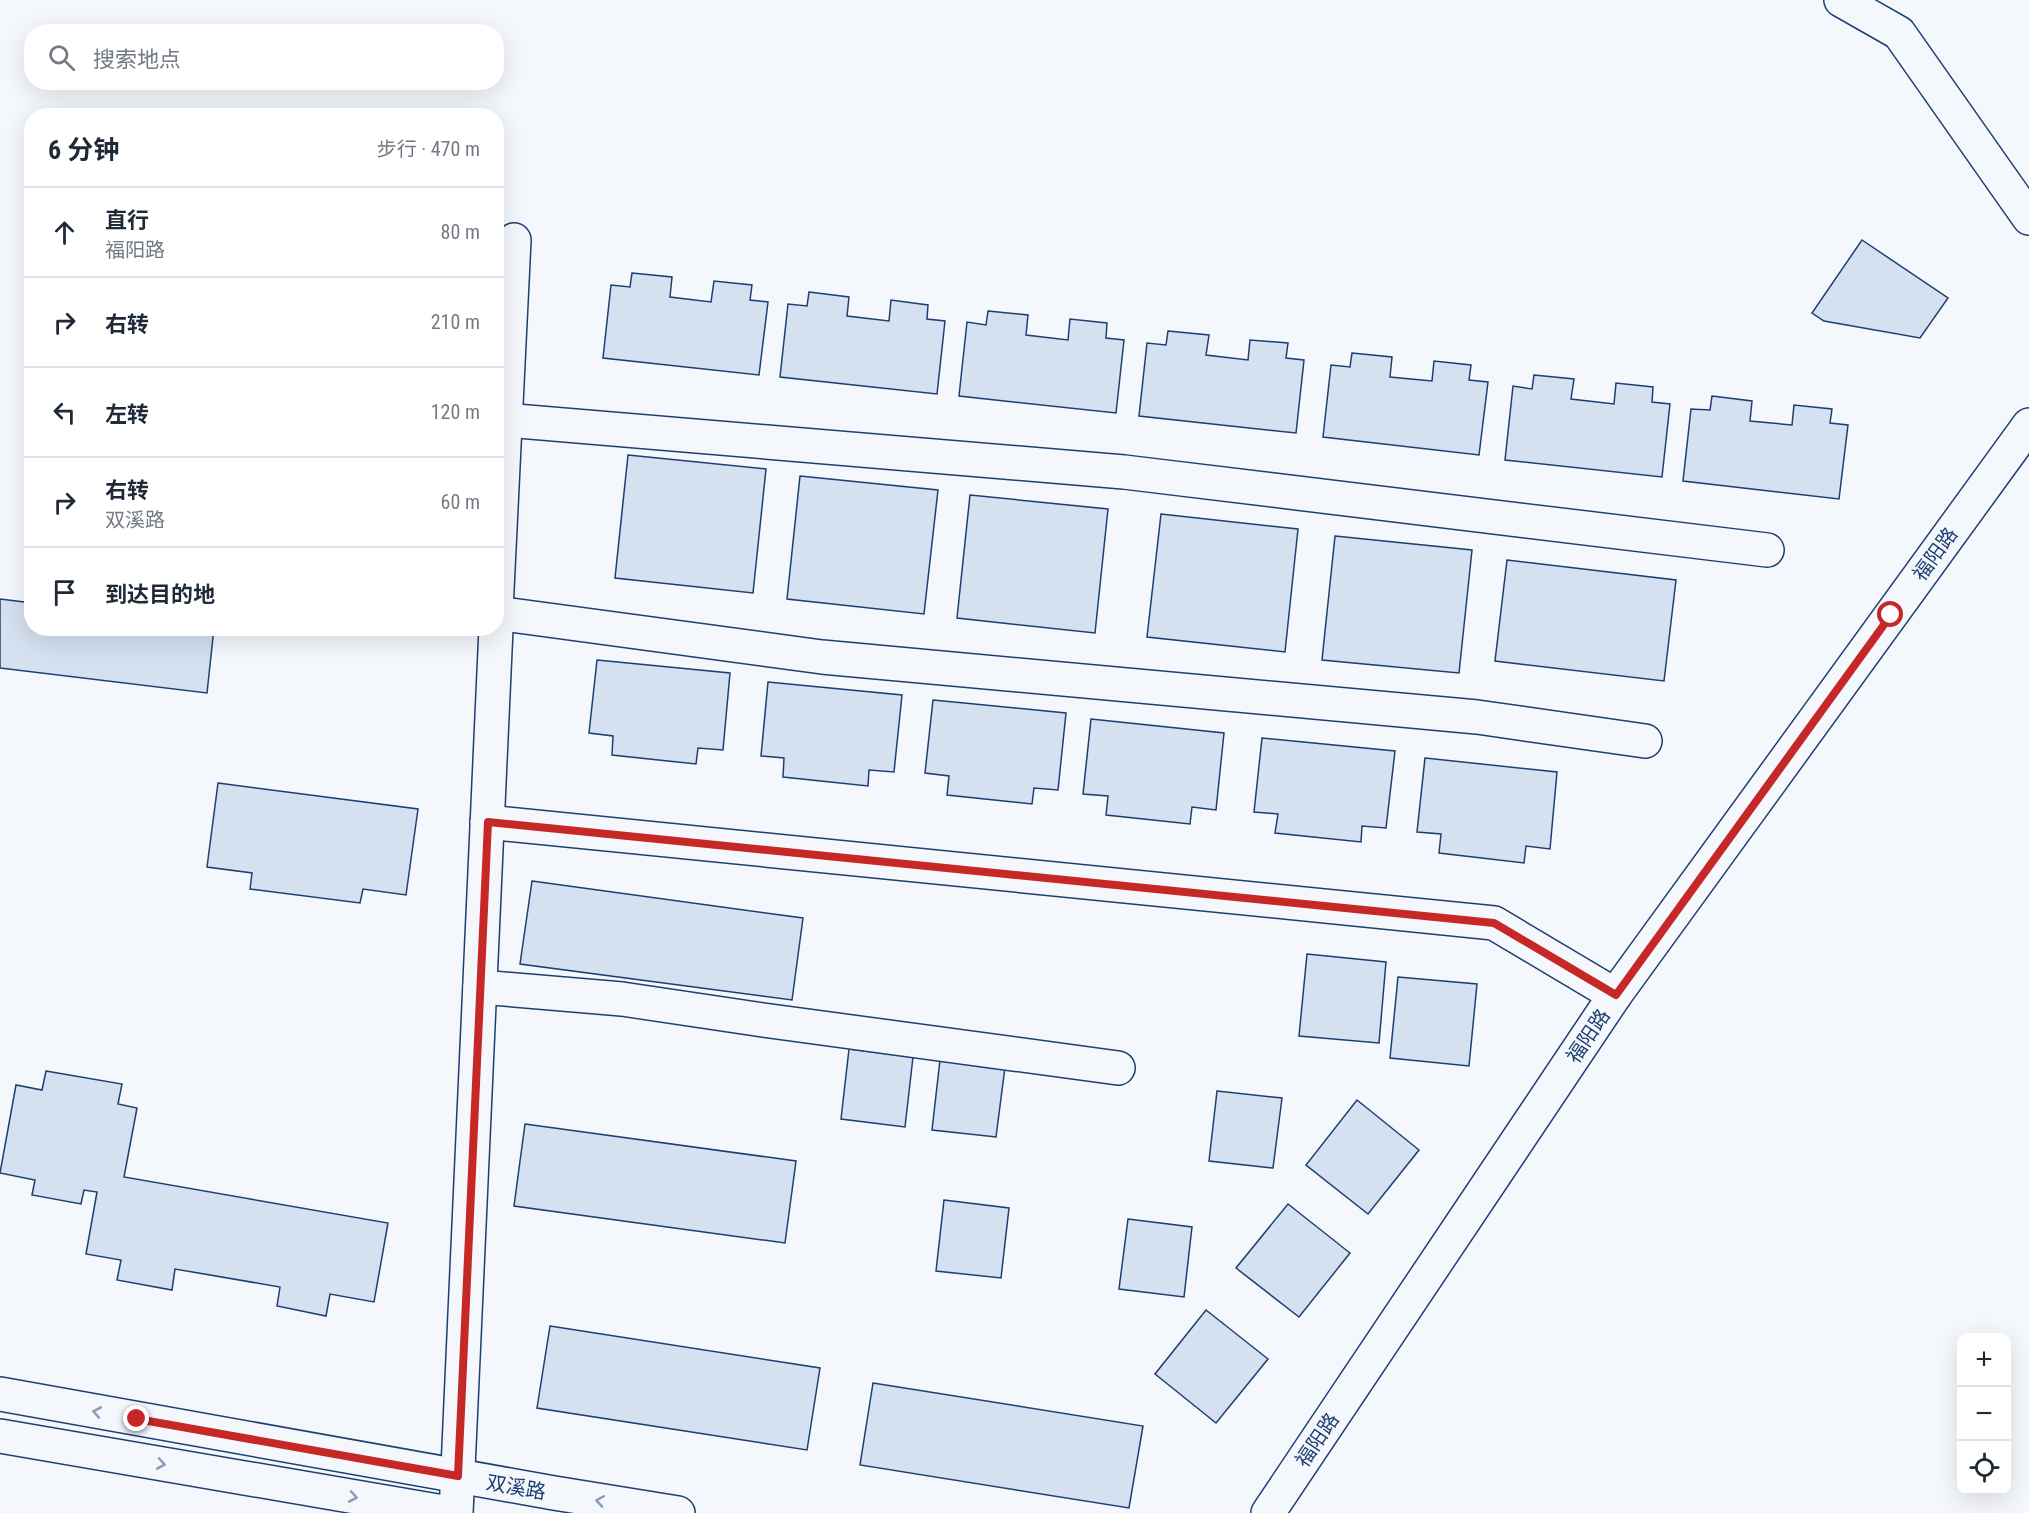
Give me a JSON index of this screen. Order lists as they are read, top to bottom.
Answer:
{
  "streets": {
    "street": ["福阳路", "双溪路"]
  },
  "page": {
    "search": "搜索地点",
    "heading": ["6 分钟", "步行 · 470 m"],
    "list": [
      ["直行", "福阳路", "80 m"],
      ["右转", "210 m"],
      ["左转", "120 m"],
      ["右转", "双溪路", "60 m"],
      "到达目的地"
    ],
    "map_buttons": ["+", "−"]
  }
}
